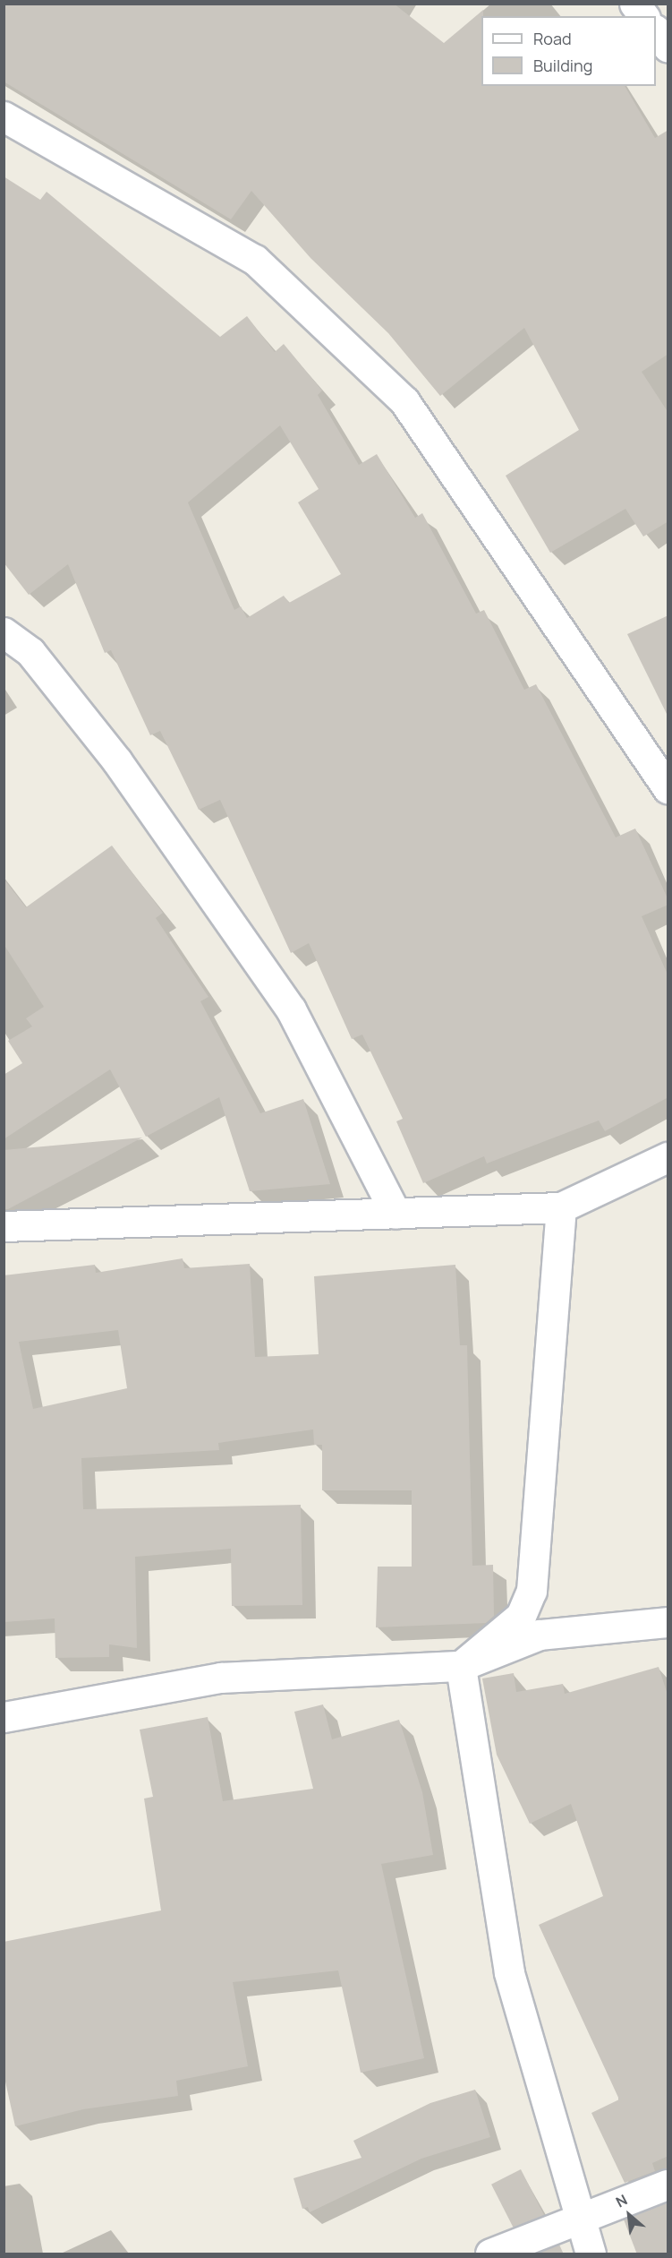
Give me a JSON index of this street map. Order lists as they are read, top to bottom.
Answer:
{
  "legend": ["Road", "Building"],
  "north": "top left"
}
